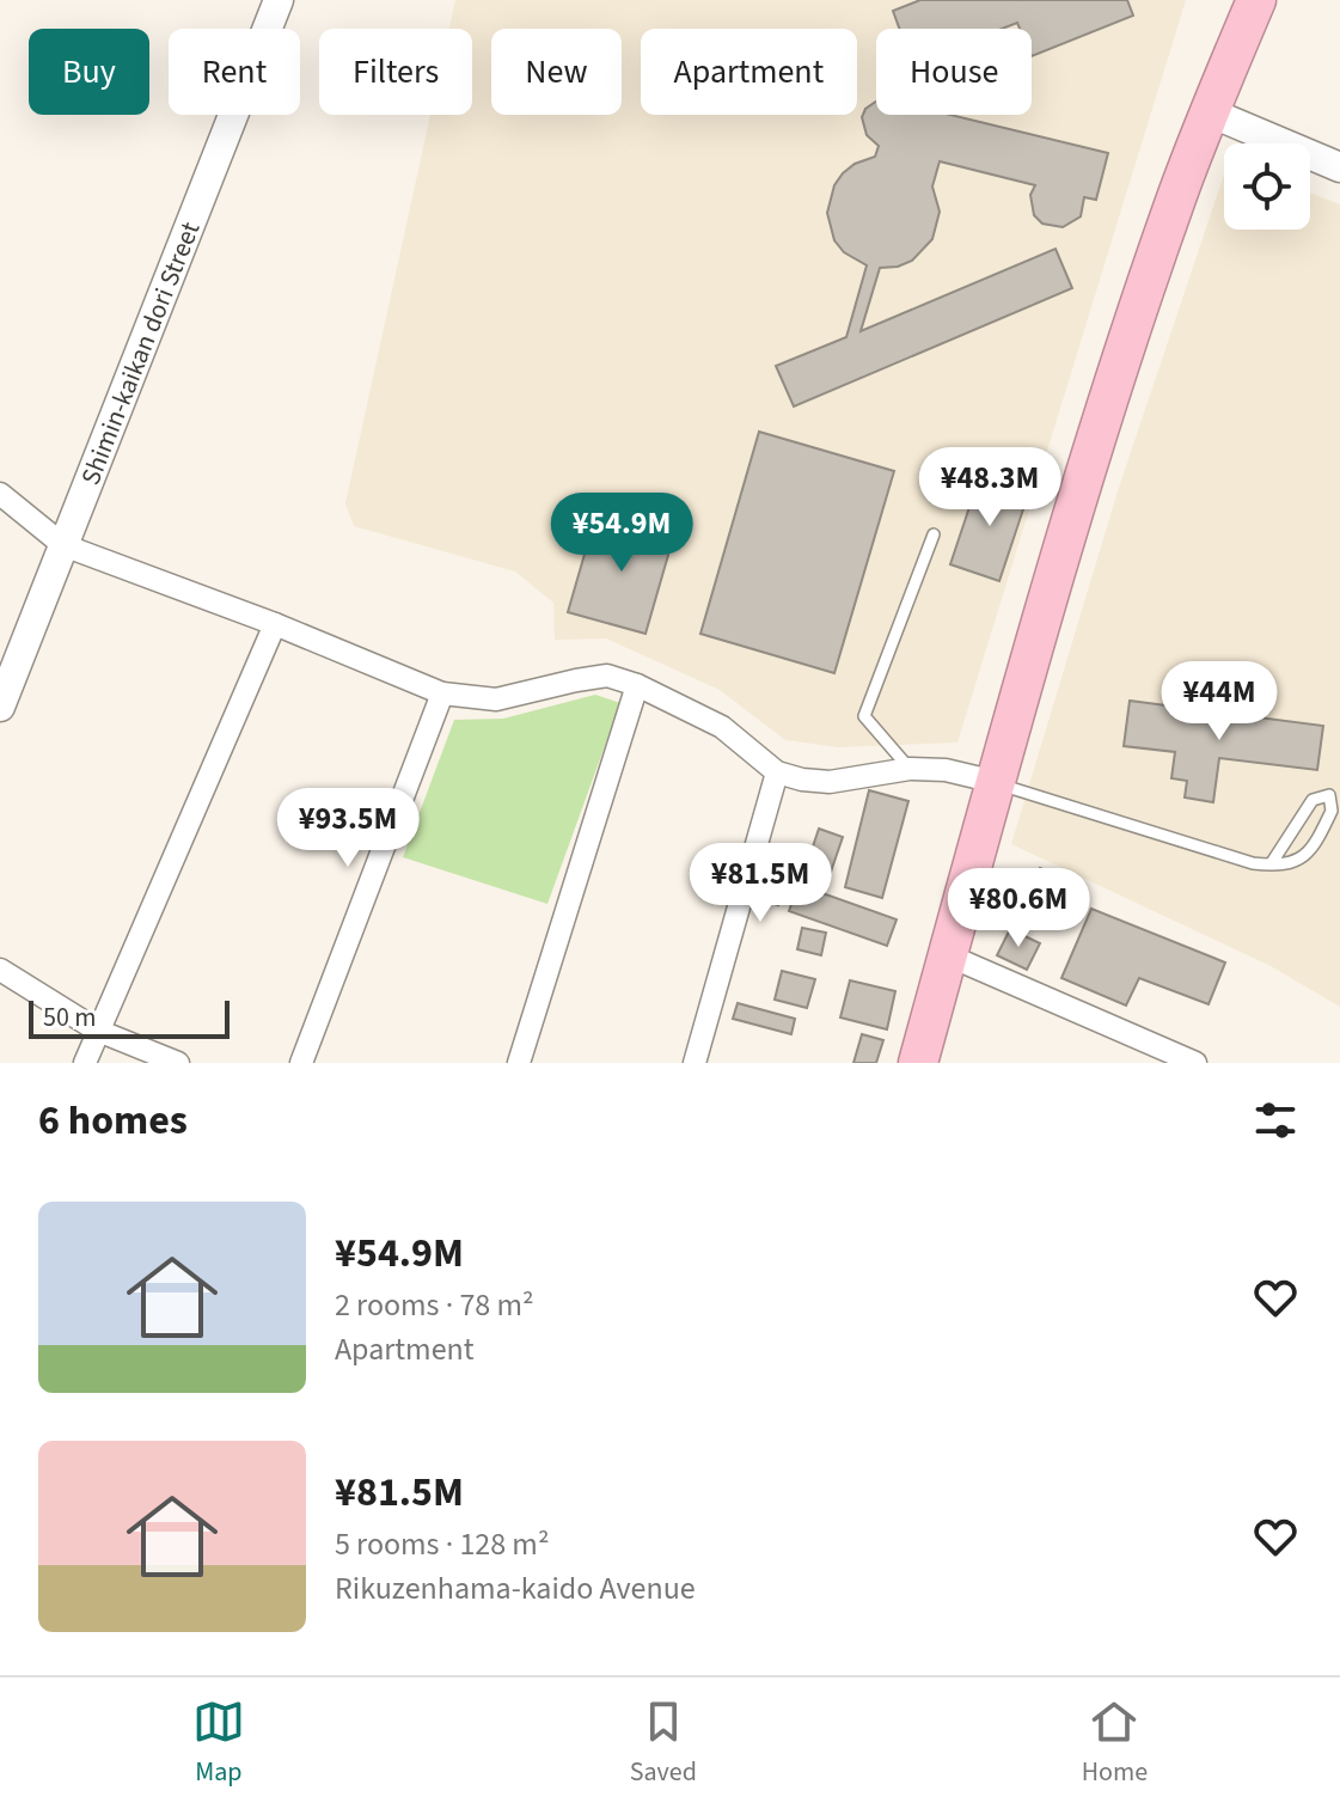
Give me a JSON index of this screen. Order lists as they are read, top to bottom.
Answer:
{
  "streets": {
    "street": ["Shimin-kaikan dori Street"]
  },
  "scale_bar": "50 m",
  "page": {
    "chip": [
      "Buy",
      "Rent",
      "Filters",
      "New",
      "Apartment",
      "House"
    ],
    "price": [
      "¥48.3M",
      "¥54.9M",
      "¥44M",
      "¥93.5M",
      "¥81.5M",
      "¥80.6M"
    ],
    "scale": "50 m",
    "heading": "6 homes",
    "list": [
      {
        "name": "¥54.9M",
        "note": "2 rooms · 78 m² · Apartment"
      },
      {
        "name": "¥81.5M",
        "note": "5 rooms · 128 m² · Rikuzenhama-kaido Avenue"
      }
    ],
    "tabs": ["Map", "Saved", "Home"]
  }
}
